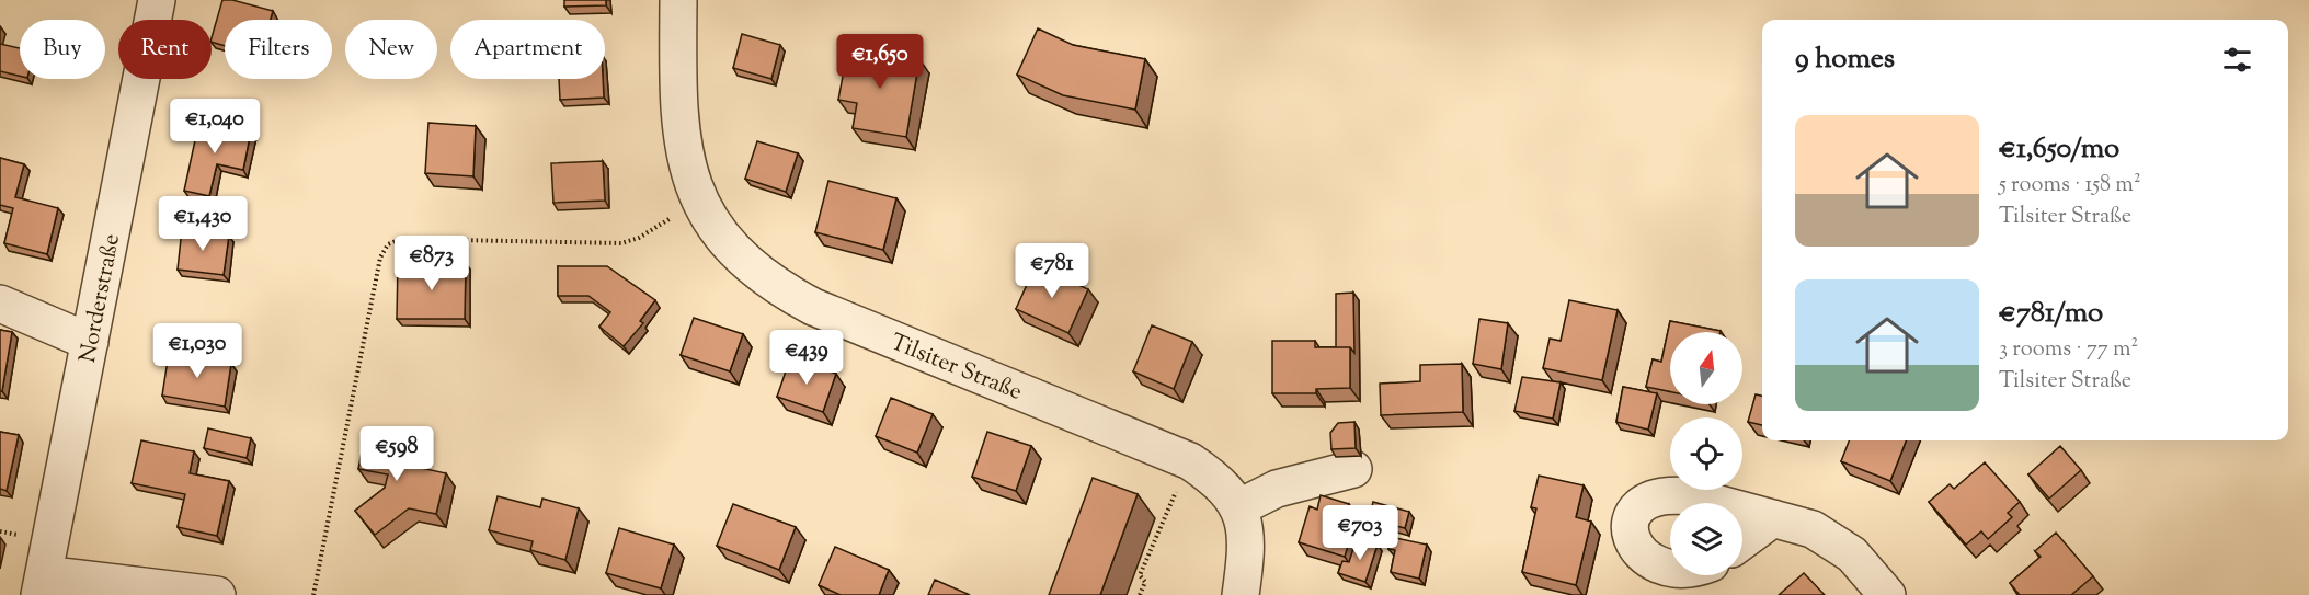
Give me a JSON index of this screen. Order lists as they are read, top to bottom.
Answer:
{
  "streets": {
    "street": ["Norderstraße", "Tilsiter Straße"]
  },
  "north": "top",
  "page": {
    "chip": [
      "Buy",
      "Rent",
      "Filters",
      "New",
      "Apartment"
    ],
    "heading": "9 homes",
    "price": [
      "€1,650",
      "€1,040",
      "€1,430",
      "€873",
      "€781",
      "€1,030",
      "€439",
      "€598",
      "€703"
    ],
    "list": [
      {
        "name": "€1,650/mo",
        "note": "5 rooms · 158 m² · Tilsiter Straße"
      },
      {
        "name": "€781/mo",
        "note": "3 rooms · 77 m² · Tilsiter Straße"
      }
    ]
  }
}
